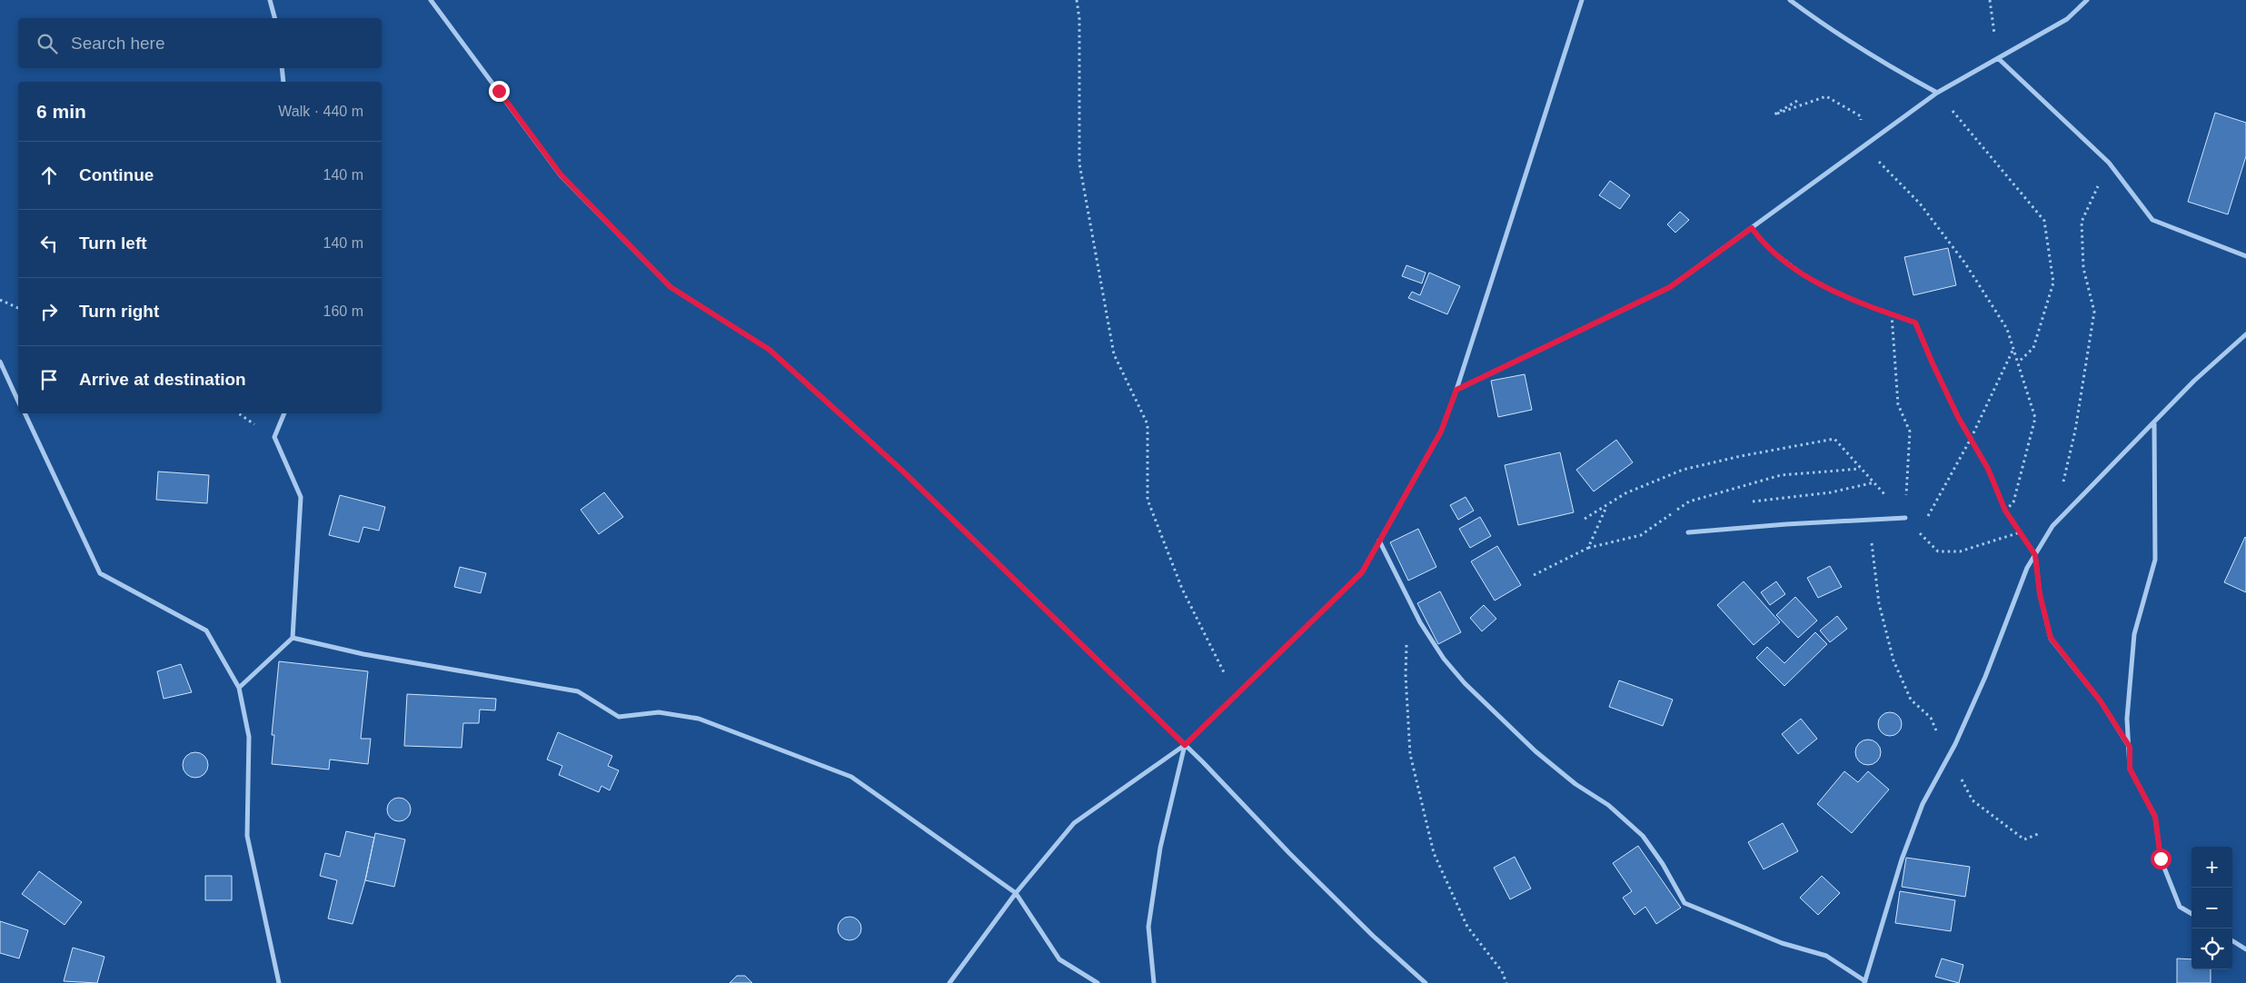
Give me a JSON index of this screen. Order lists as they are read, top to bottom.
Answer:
{
  "page": {
    "search": "Search here",
    "heading": ["6 min", "Walk · 440 m"],
    "list": [
      ["Continue", "140 m"],
      ["Turn left", "140 m"],
      ["Turn right", "160 m"],
      "Arrive at destination"
    ],
    "map_buttons": ["+", "−"]
  }
}
